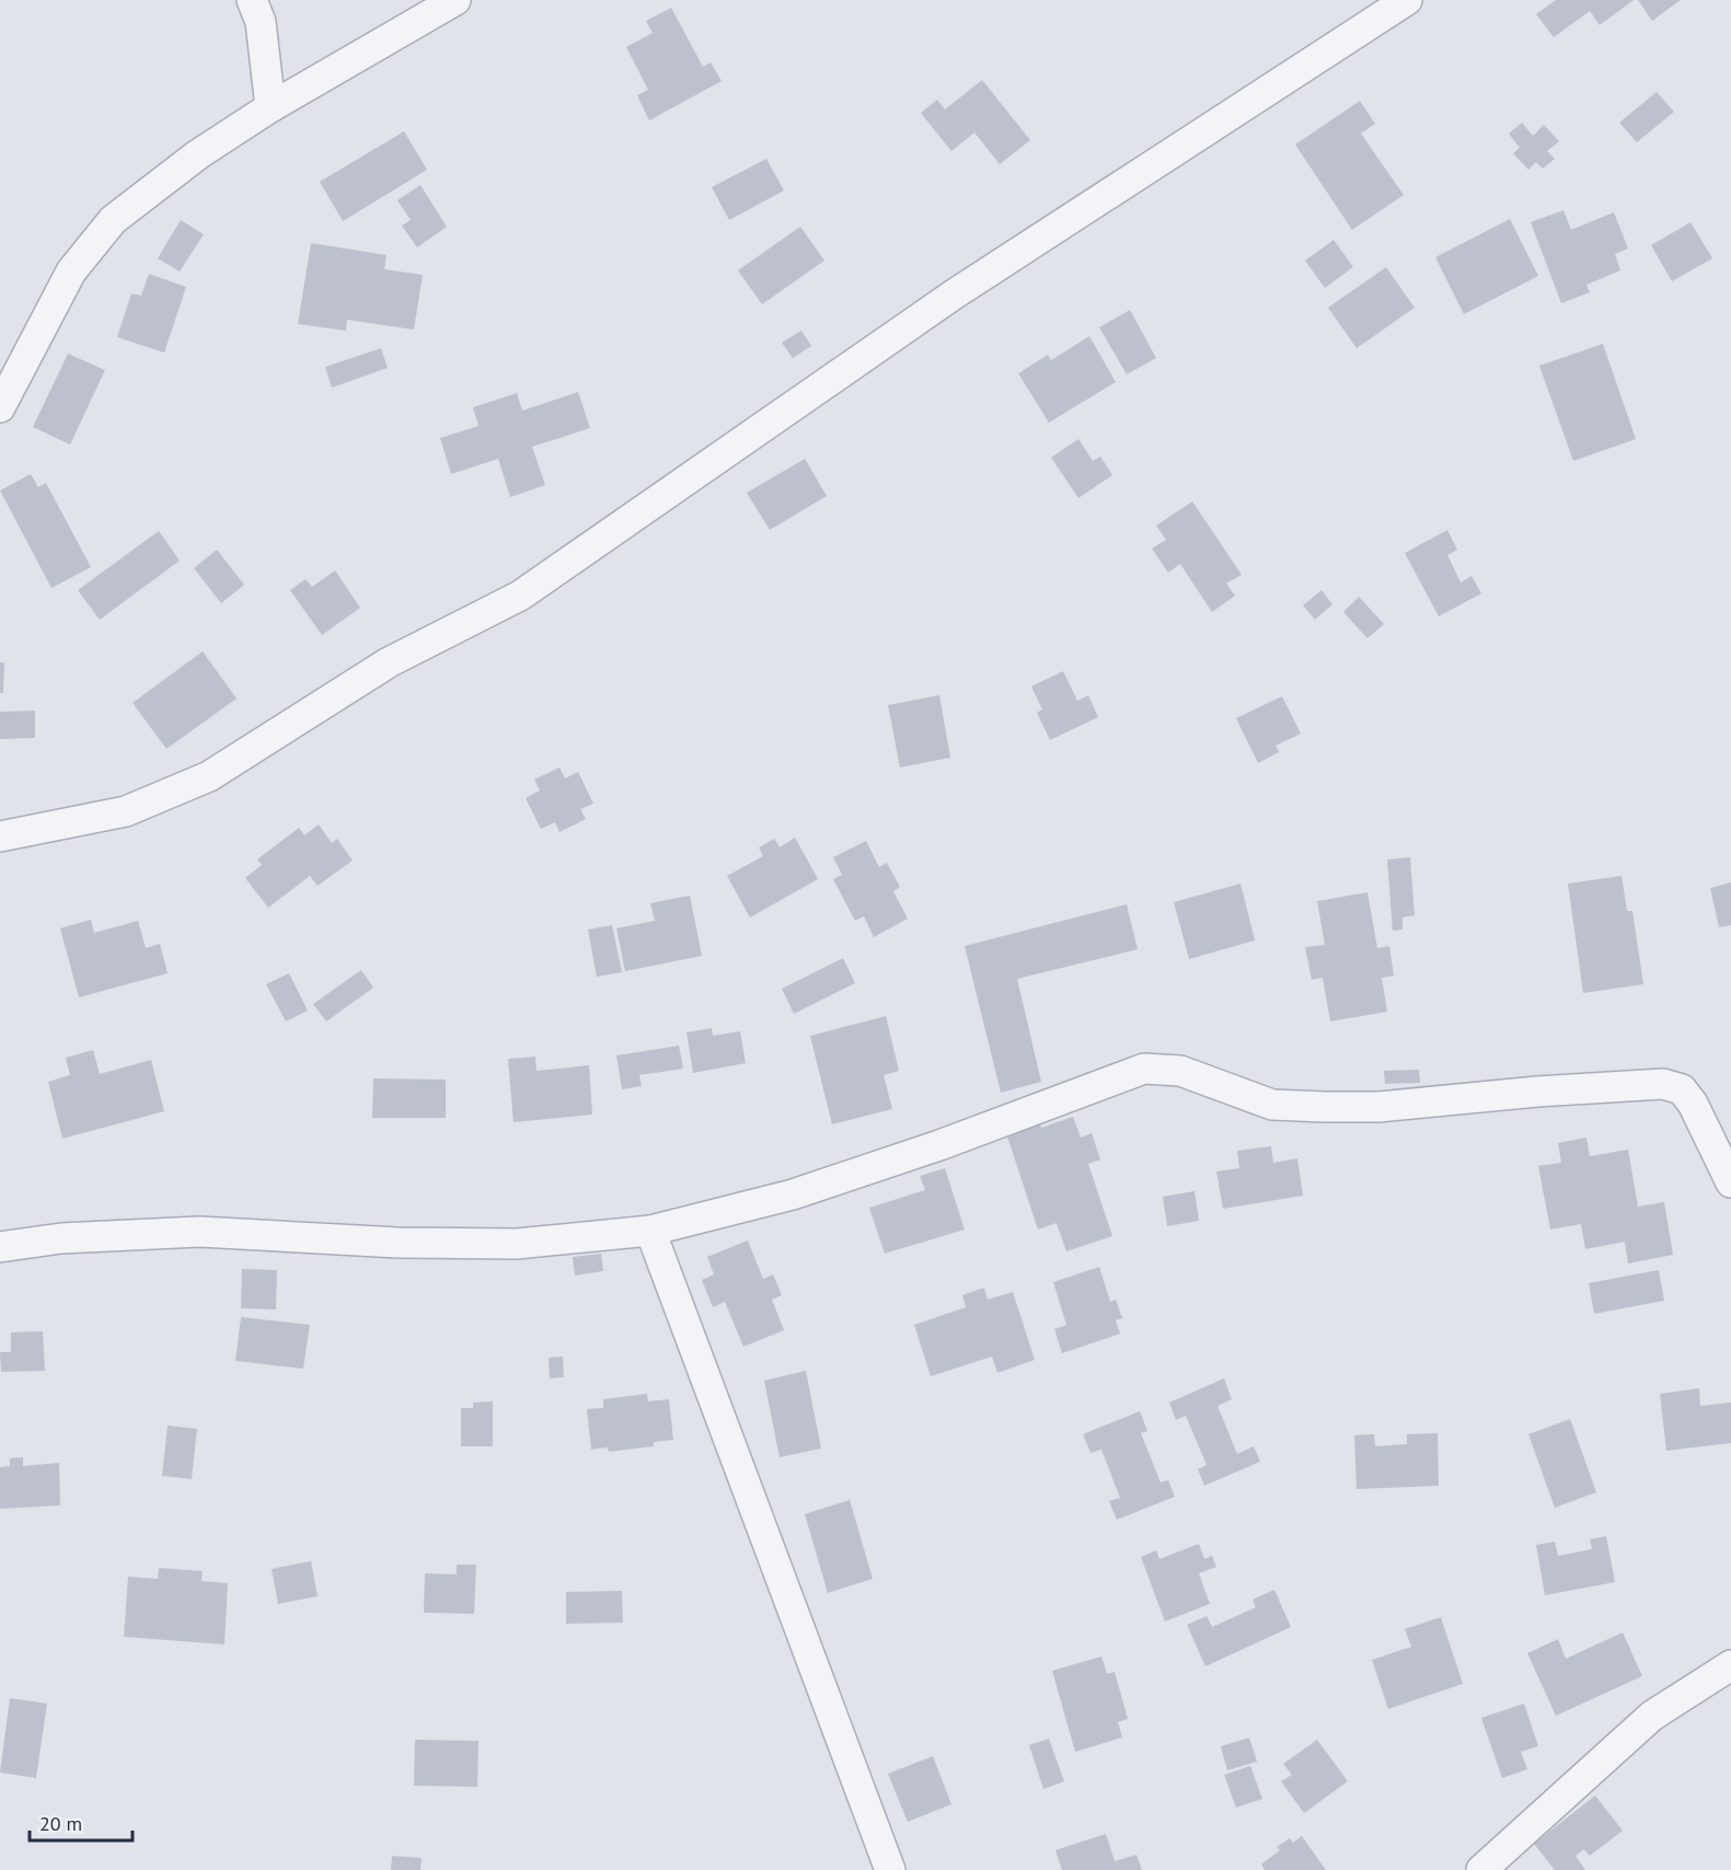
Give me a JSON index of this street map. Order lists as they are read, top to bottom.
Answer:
{
  "scale_bar": "20 m"
}
